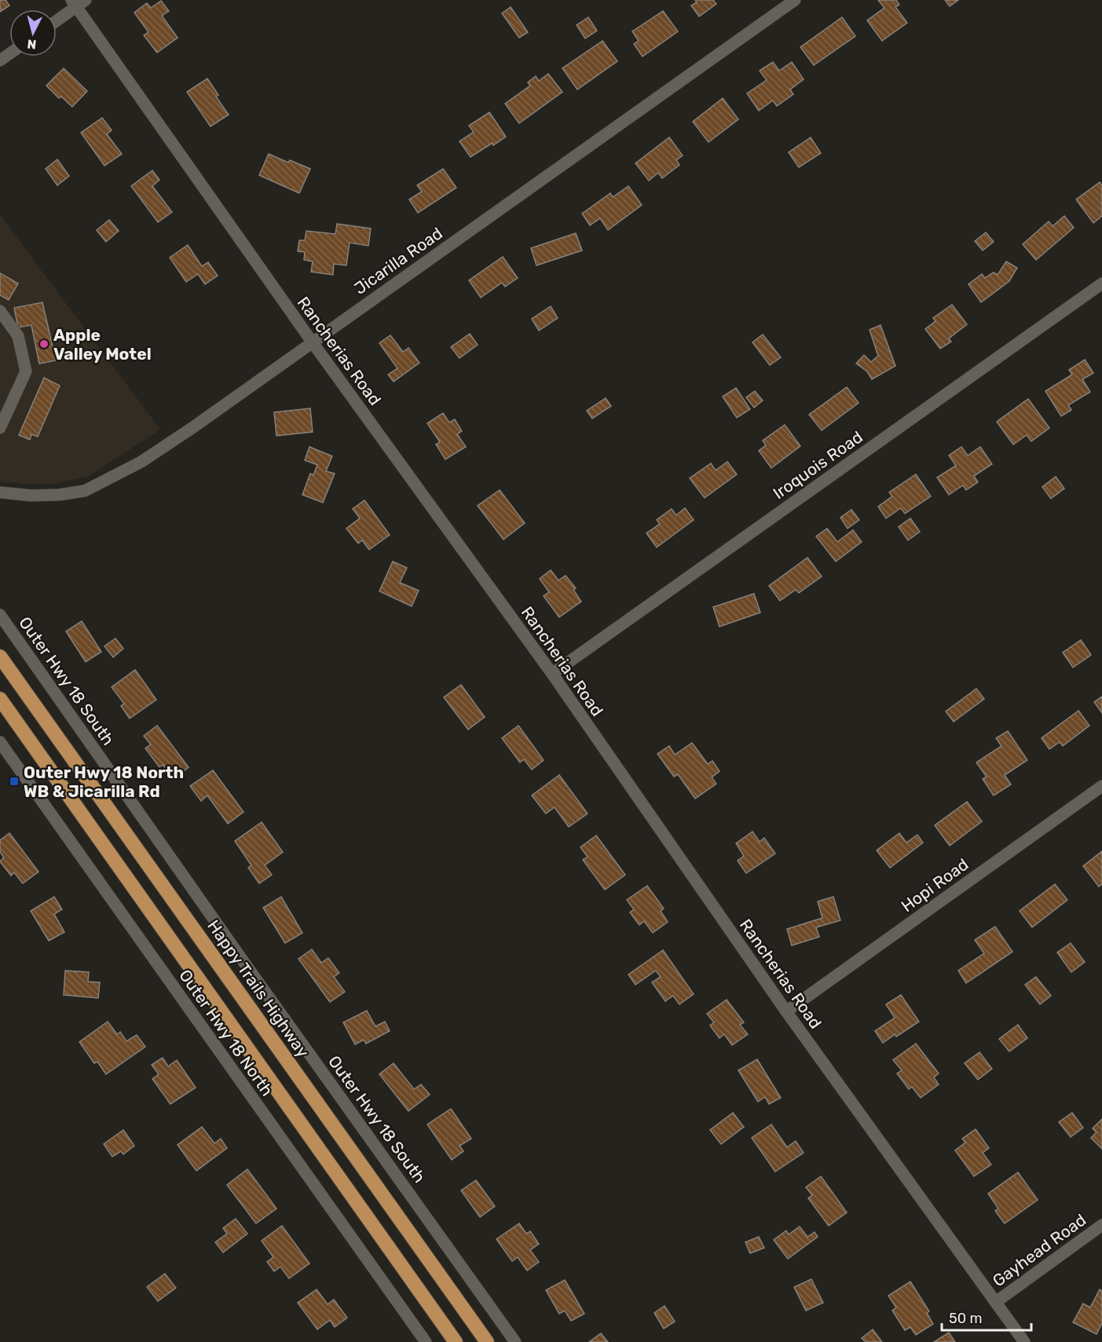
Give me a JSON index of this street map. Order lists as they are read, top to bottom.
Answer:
{
  "streets": {
    "main road": ["Happy Trails Highway"],
    "street": [
      "Jicarilla Road",
      "Rancherias Road",
      "Iroquois Road",
      "Outer Hwy 18 South",
      "Hopi Road",
      "Outer Hwy 18 North",
      "Gayhead Road"
    ]
  },
  "crossings": [
    ["Jicarilla Road", "Rancherias Road"],
    ["Rancherias Road", "Iroquois Road"],
    ["Rancherias Road", "Hopi Road"],
    ["Rancherias Road", "Gayhead Road"]
  ],
  "places": {
    "other": ["Apple Valley Motel"],
    "transit": ["Outer Hwy 18 North WB & Jicarilla Rd"]
  },
  "scale_bar": "50 m",
  "north": "bottom"
}
